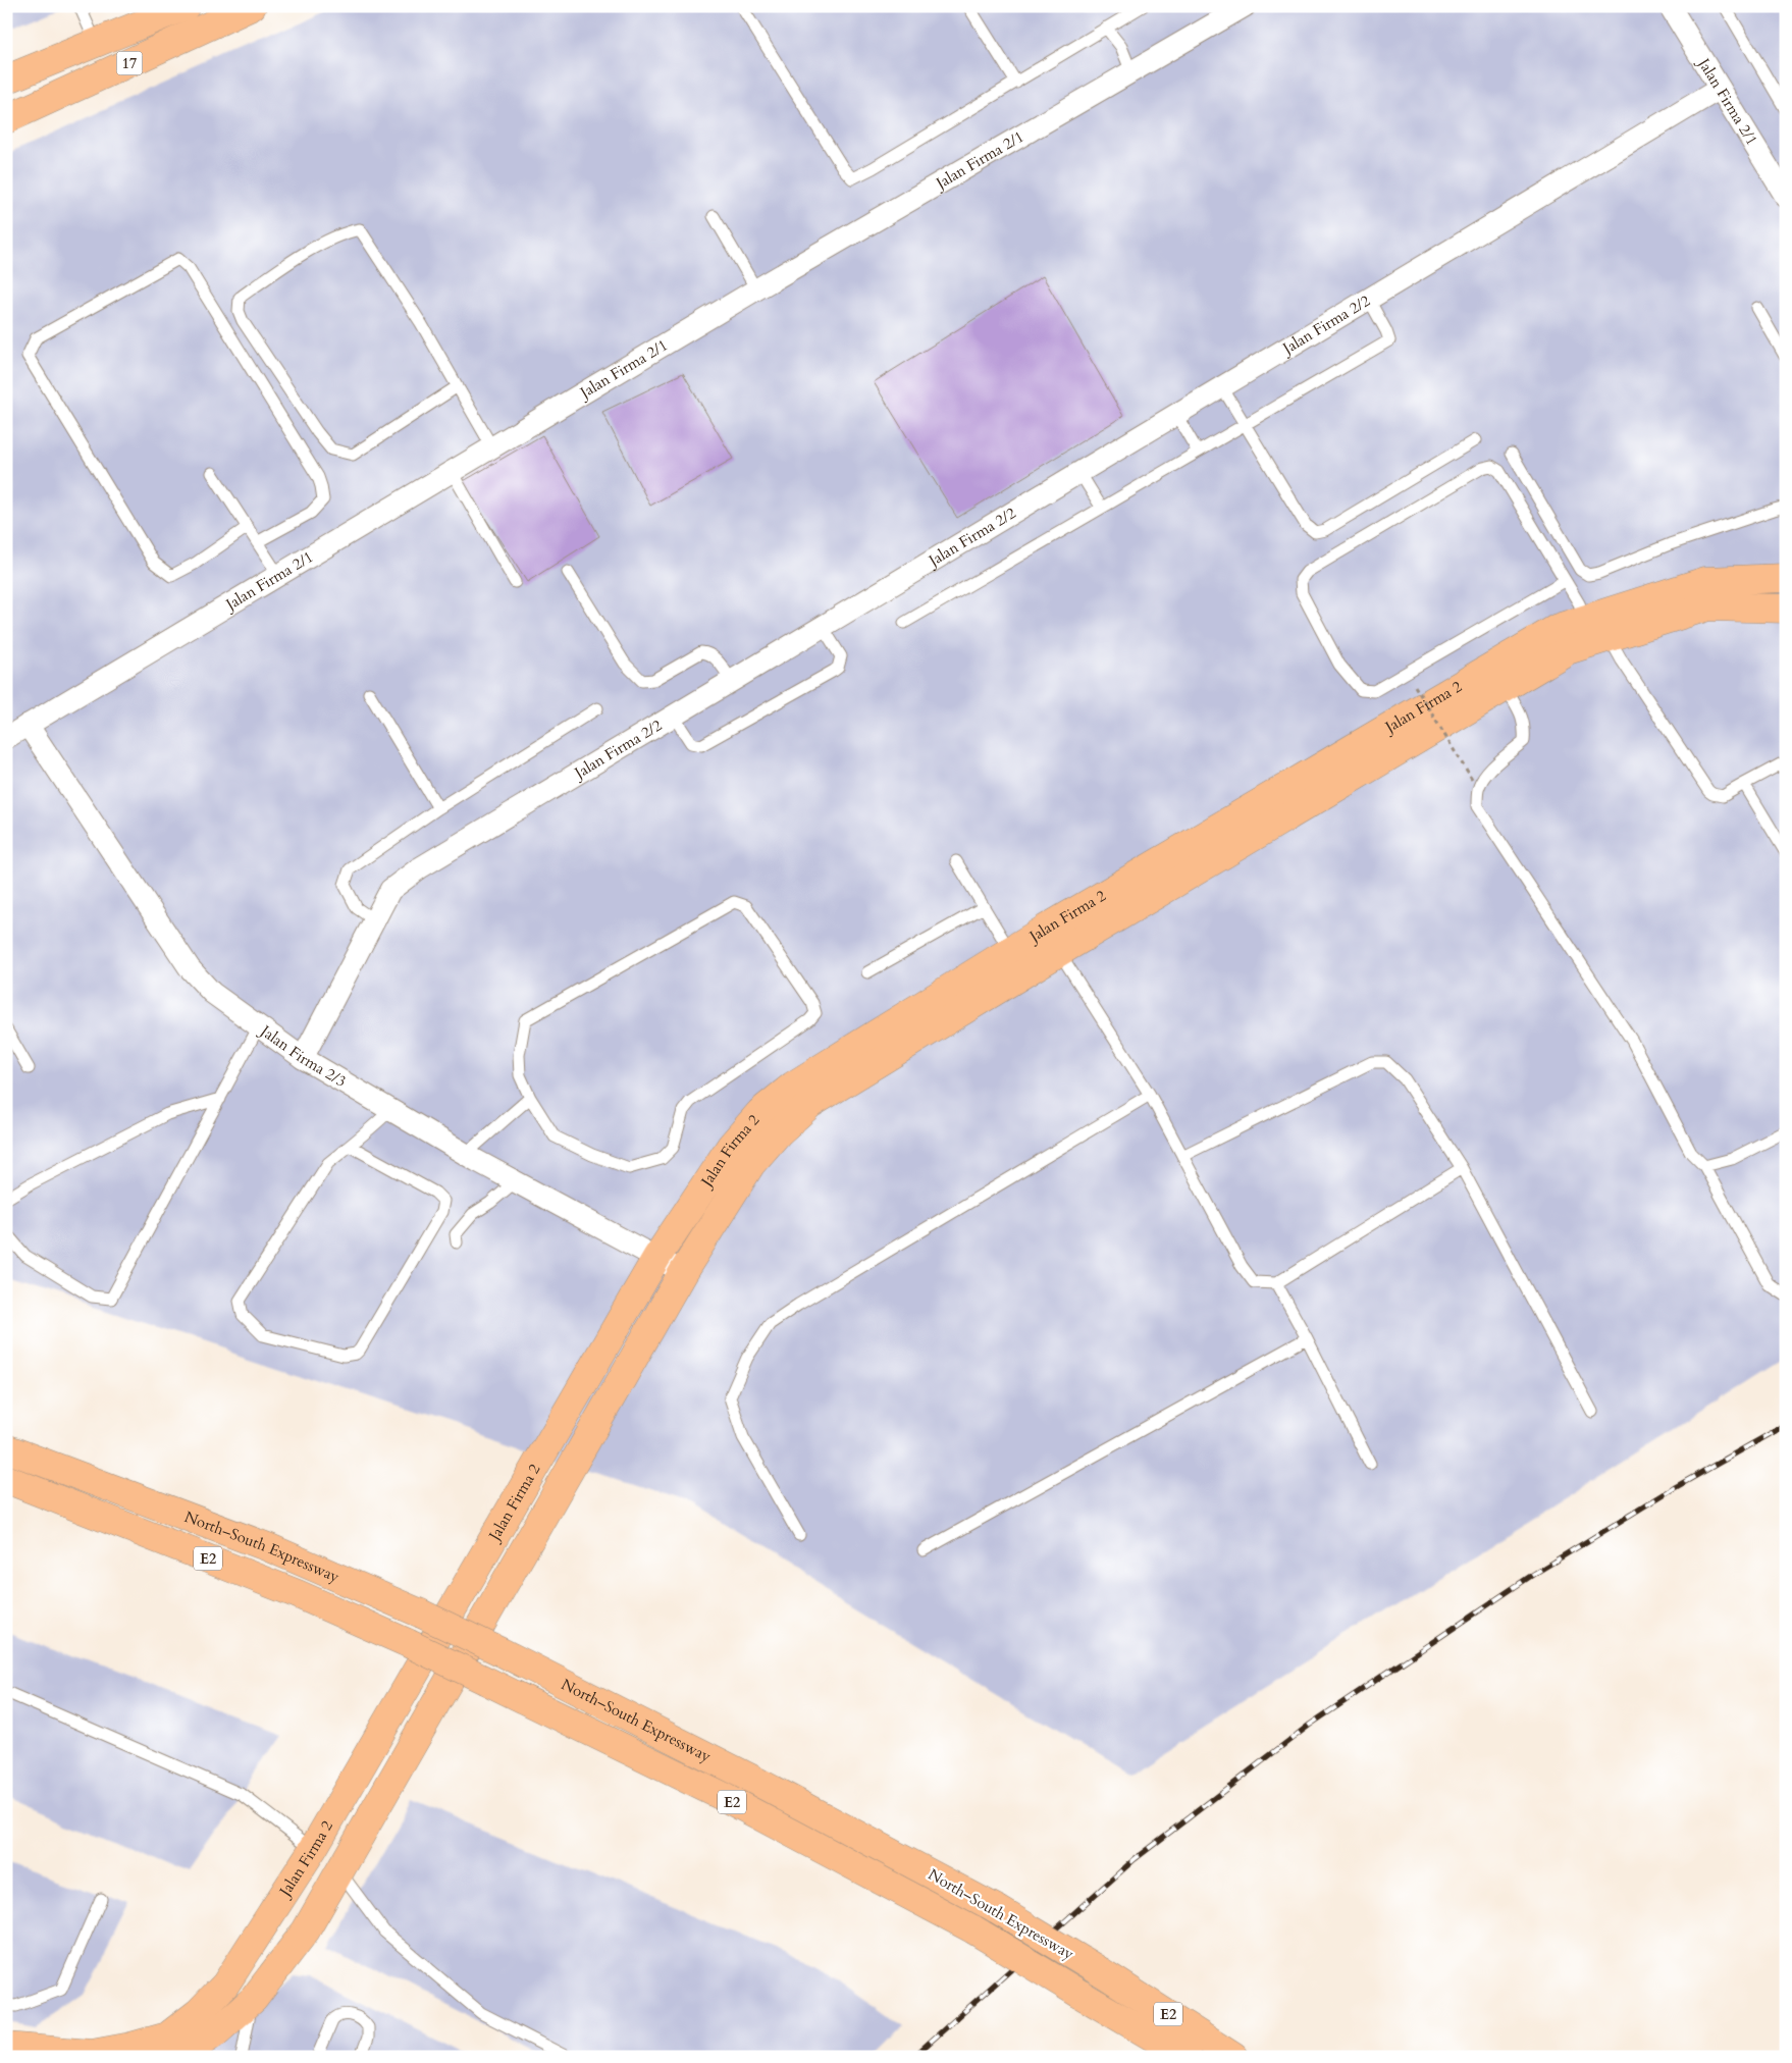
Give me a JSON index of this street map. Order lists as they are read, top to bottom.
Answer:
{
  "streets": {
    "main road": [
      "17",
      "Jalan Firma 2",
      "North–South Expressway",
      "E2"
    ],
    "street": ["Jalan Firma 2/1", "Jalan Firma 2/2", "Jalan Firma 2/3"]
  },
  "crossings": [
    ["Jalan Firma 2/1", "Jalan Firma 2/2"],
    ["Jalan Firma 2/1", "Jalan Firma 2/3"],
    ["Jalan Firma 2/2", "Jalan Firma 2/3"],
    ["Jalan Firma 2", "Jalan Firma 2/3"]
  ]
}
